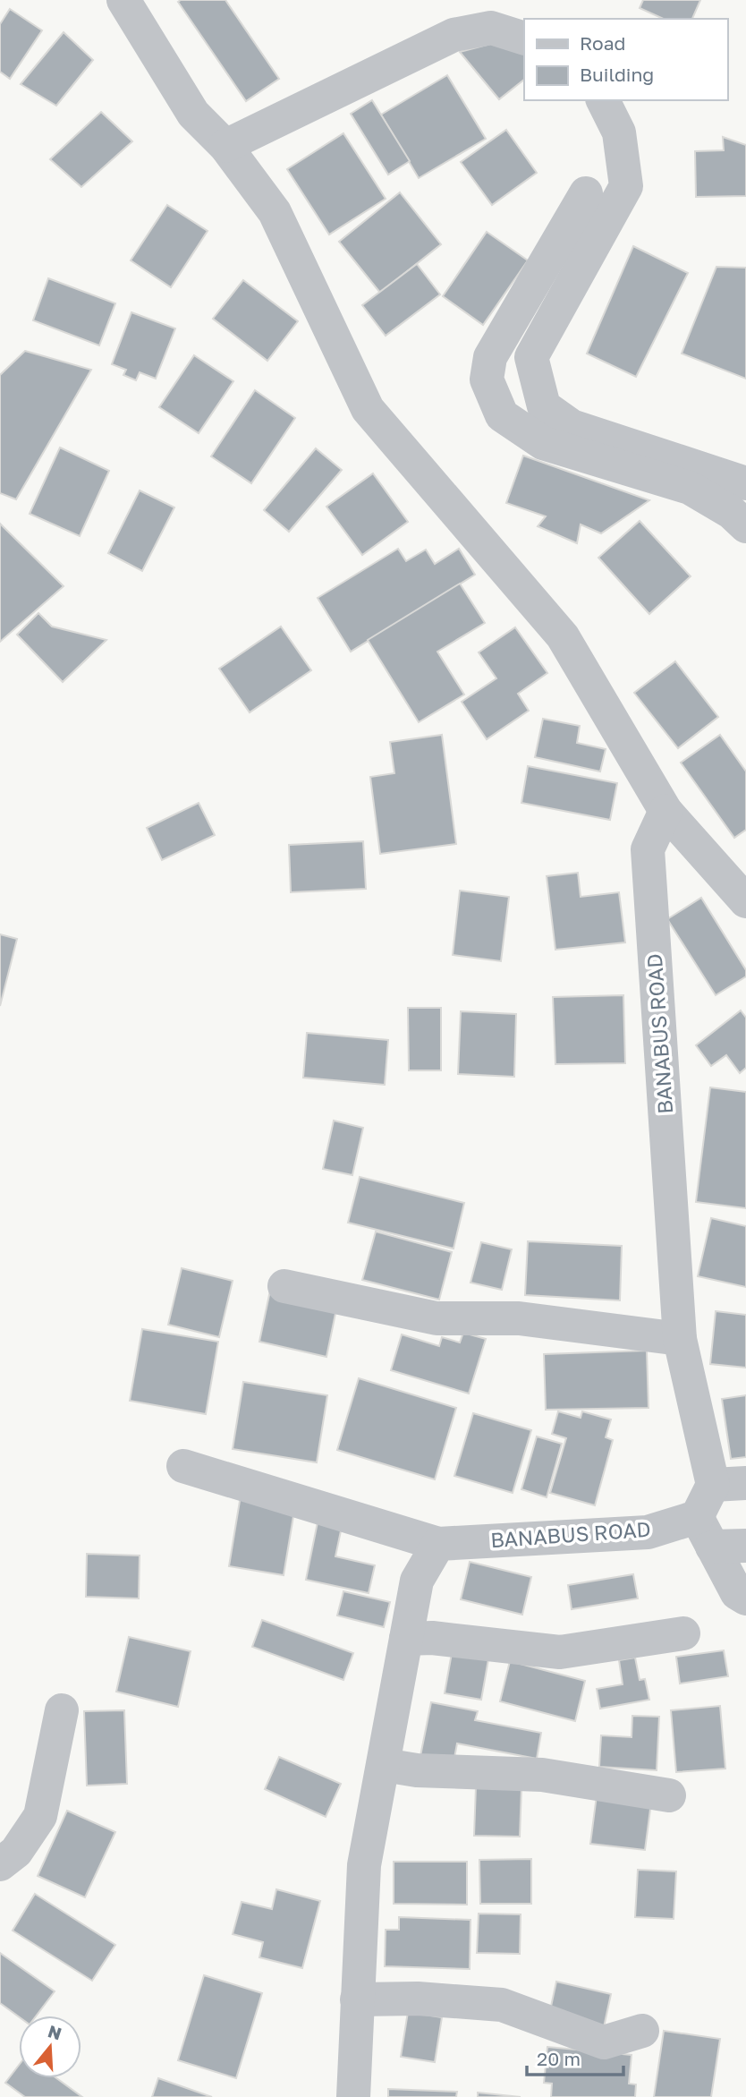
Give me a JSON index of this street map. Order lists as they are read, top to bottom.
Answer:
{
  "streets": {
    "street": ["BANABUS ROAD"]
  },
  "legend": ["Road", "Building"],
  "scale_bar": "20 m",
  "north": "top"
}
